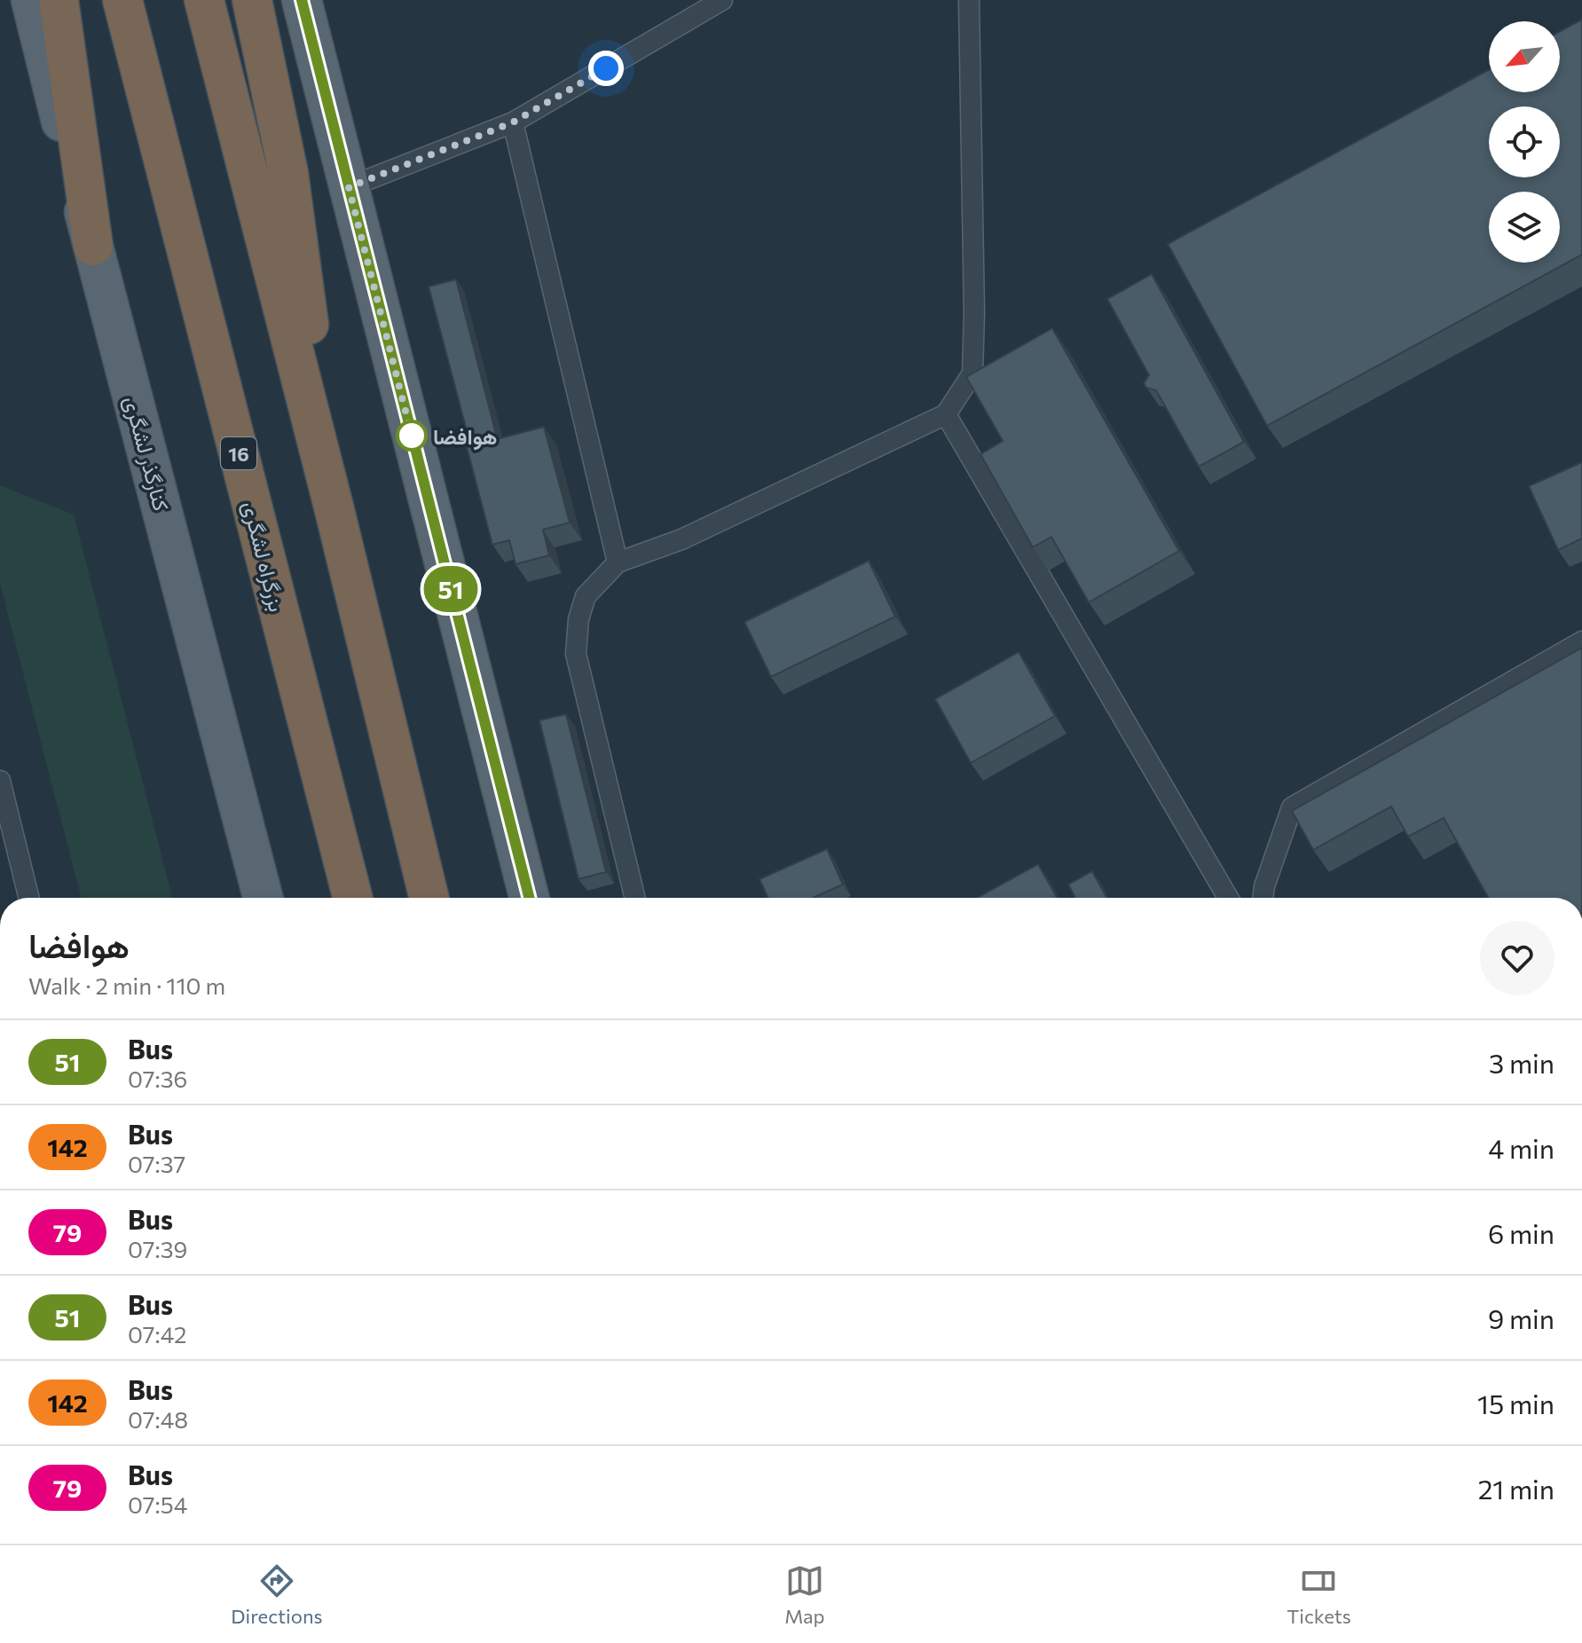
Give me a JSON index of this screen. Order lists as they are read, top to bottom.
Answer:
{
  "streets": {
    "highway": ["16", "بزرگراه لشگری"],
    "main road": ["کنارگذر لشگری"]
  },
  "places": ["هوافضا"],
  "lines": ["bus line 51"],
  "north": "bottom left",
  "page": {
    "on_map": "51",
    "heading": ["هوافضا", "Walk · 2 min · 110 m"],
    "list": [
      {
        "mark": "51",
        "name": "Bus",
        "note": "07:36",
        "value": "3 min"
      },
      {
        "mark": "142",
        "name": "Bus",
        "note": "07:37",
        "value": "4 min"
      },
      {
        "mark": "79",
        "name": "Bus",
        "note": "07:39",
        "value": "6 min"
      },
      {
        "mark": "51",
        "name": "Bus",
        "note": "07:42",
        "value": "9 min"
      },
      {
        "mark": "142",
        "name": "Bus",
        "note": "07:48",
        "value": "15 min"
      },
      {
        "mark": "79",
        "name": "Bus",
        "note": "07:54",
        "value": "21 min"
      }
    ],
    "tabs": ["Directions", "Map", "Tickets"]
  }
}
